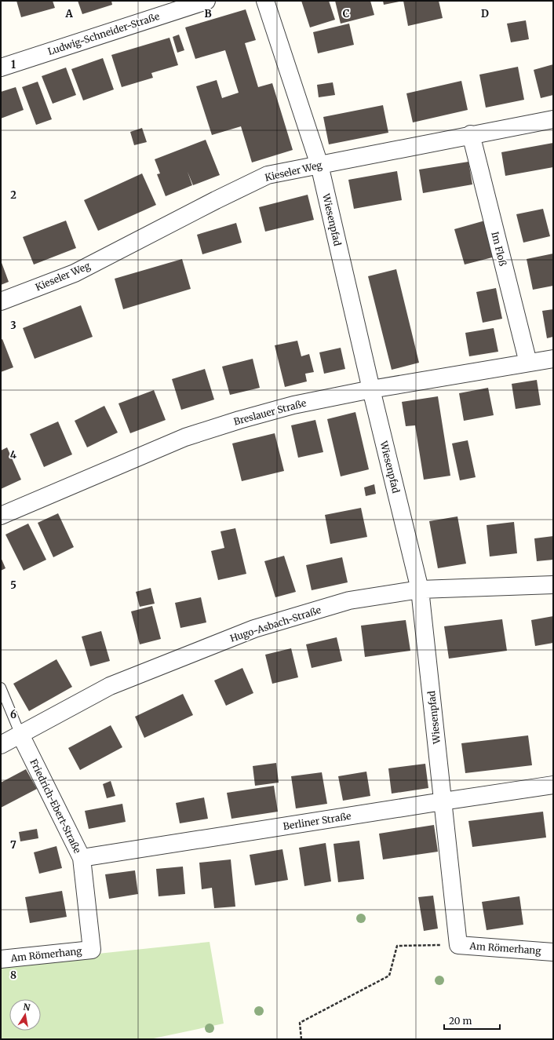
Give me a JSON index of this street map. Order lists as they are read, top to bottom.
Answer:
{
  "streets": {
    "street": [
      "Ludwig-Schneider-Straße",
      "Kieseler Weg",
      "Wiesenpfad",
      "Im Floß",
      "Breslauer Straße",
      "Hugo-Asbach-Straße",
      "Friedrich-Ebert-Straße",
      "Berliner Straße",
      "Am Römerhang"
    ]
  },
  "crossings": [
    ["Kieseler Weg", "Wiesenpfad"],
    ["Kieseler Weg", "Im Floß"],
    ["Wiesenpfad", "Breslauer Straße"],
    ["Wiesenpfad", "Hugo-Asbach-Straße"],
    ["Wiesenpfad", "Berliner Straße"],
    ["Wiesenpfad", "Am Römerhang"],
    ["Im Floß", "Breslauer Straße"],
    ["Hugo-Asbach-Straße", "Friedrich-Ebert-Straße"],
    ["Friedrich-Ebert-Straße", "Berliner Straße"],
    ["Friedrich-Ebert-Straße", "Am Römerhang"]
  ],
  "scale_bar": "20 m",
  "north": "top",
  "grid": {
    "columns": [
      "A",
      "B",
      "C",
      "D"
    ],
    "rows": [
      "1",
      "2",
      "3",
      "4",
      "5",
      "6",
      "7",
      "8"
    ]
  }
}
